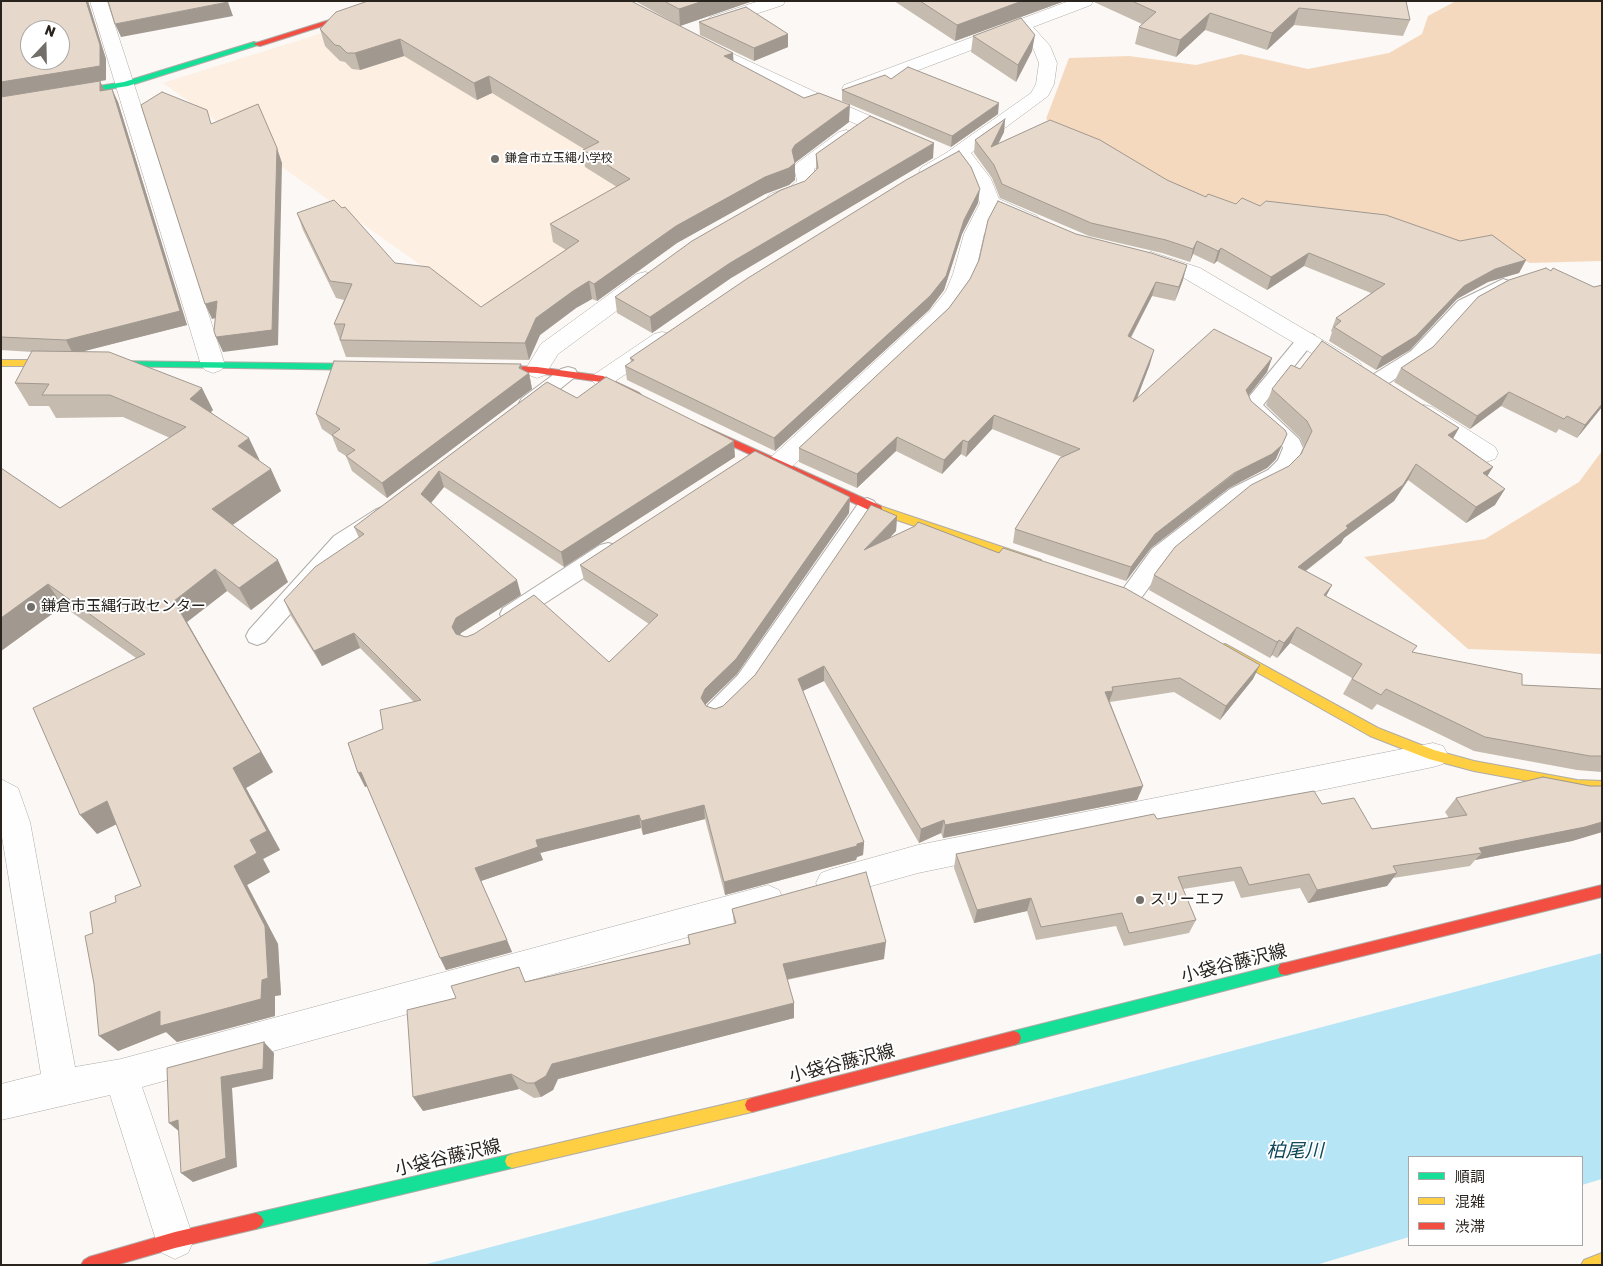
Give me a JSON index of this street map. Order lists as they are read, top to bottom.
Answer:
{
  "streets": {
    "street": ["小袋谷藤沢線"]
  },
  "water": ["柏尾川"],
  "places": ["鎌倉市立玉縄小学校", "鎌倉市玉縄行政センター", "スリーエフ"],
  "legend": ["順調", "混雑", "渋滞"],
  "north": "top"
}
